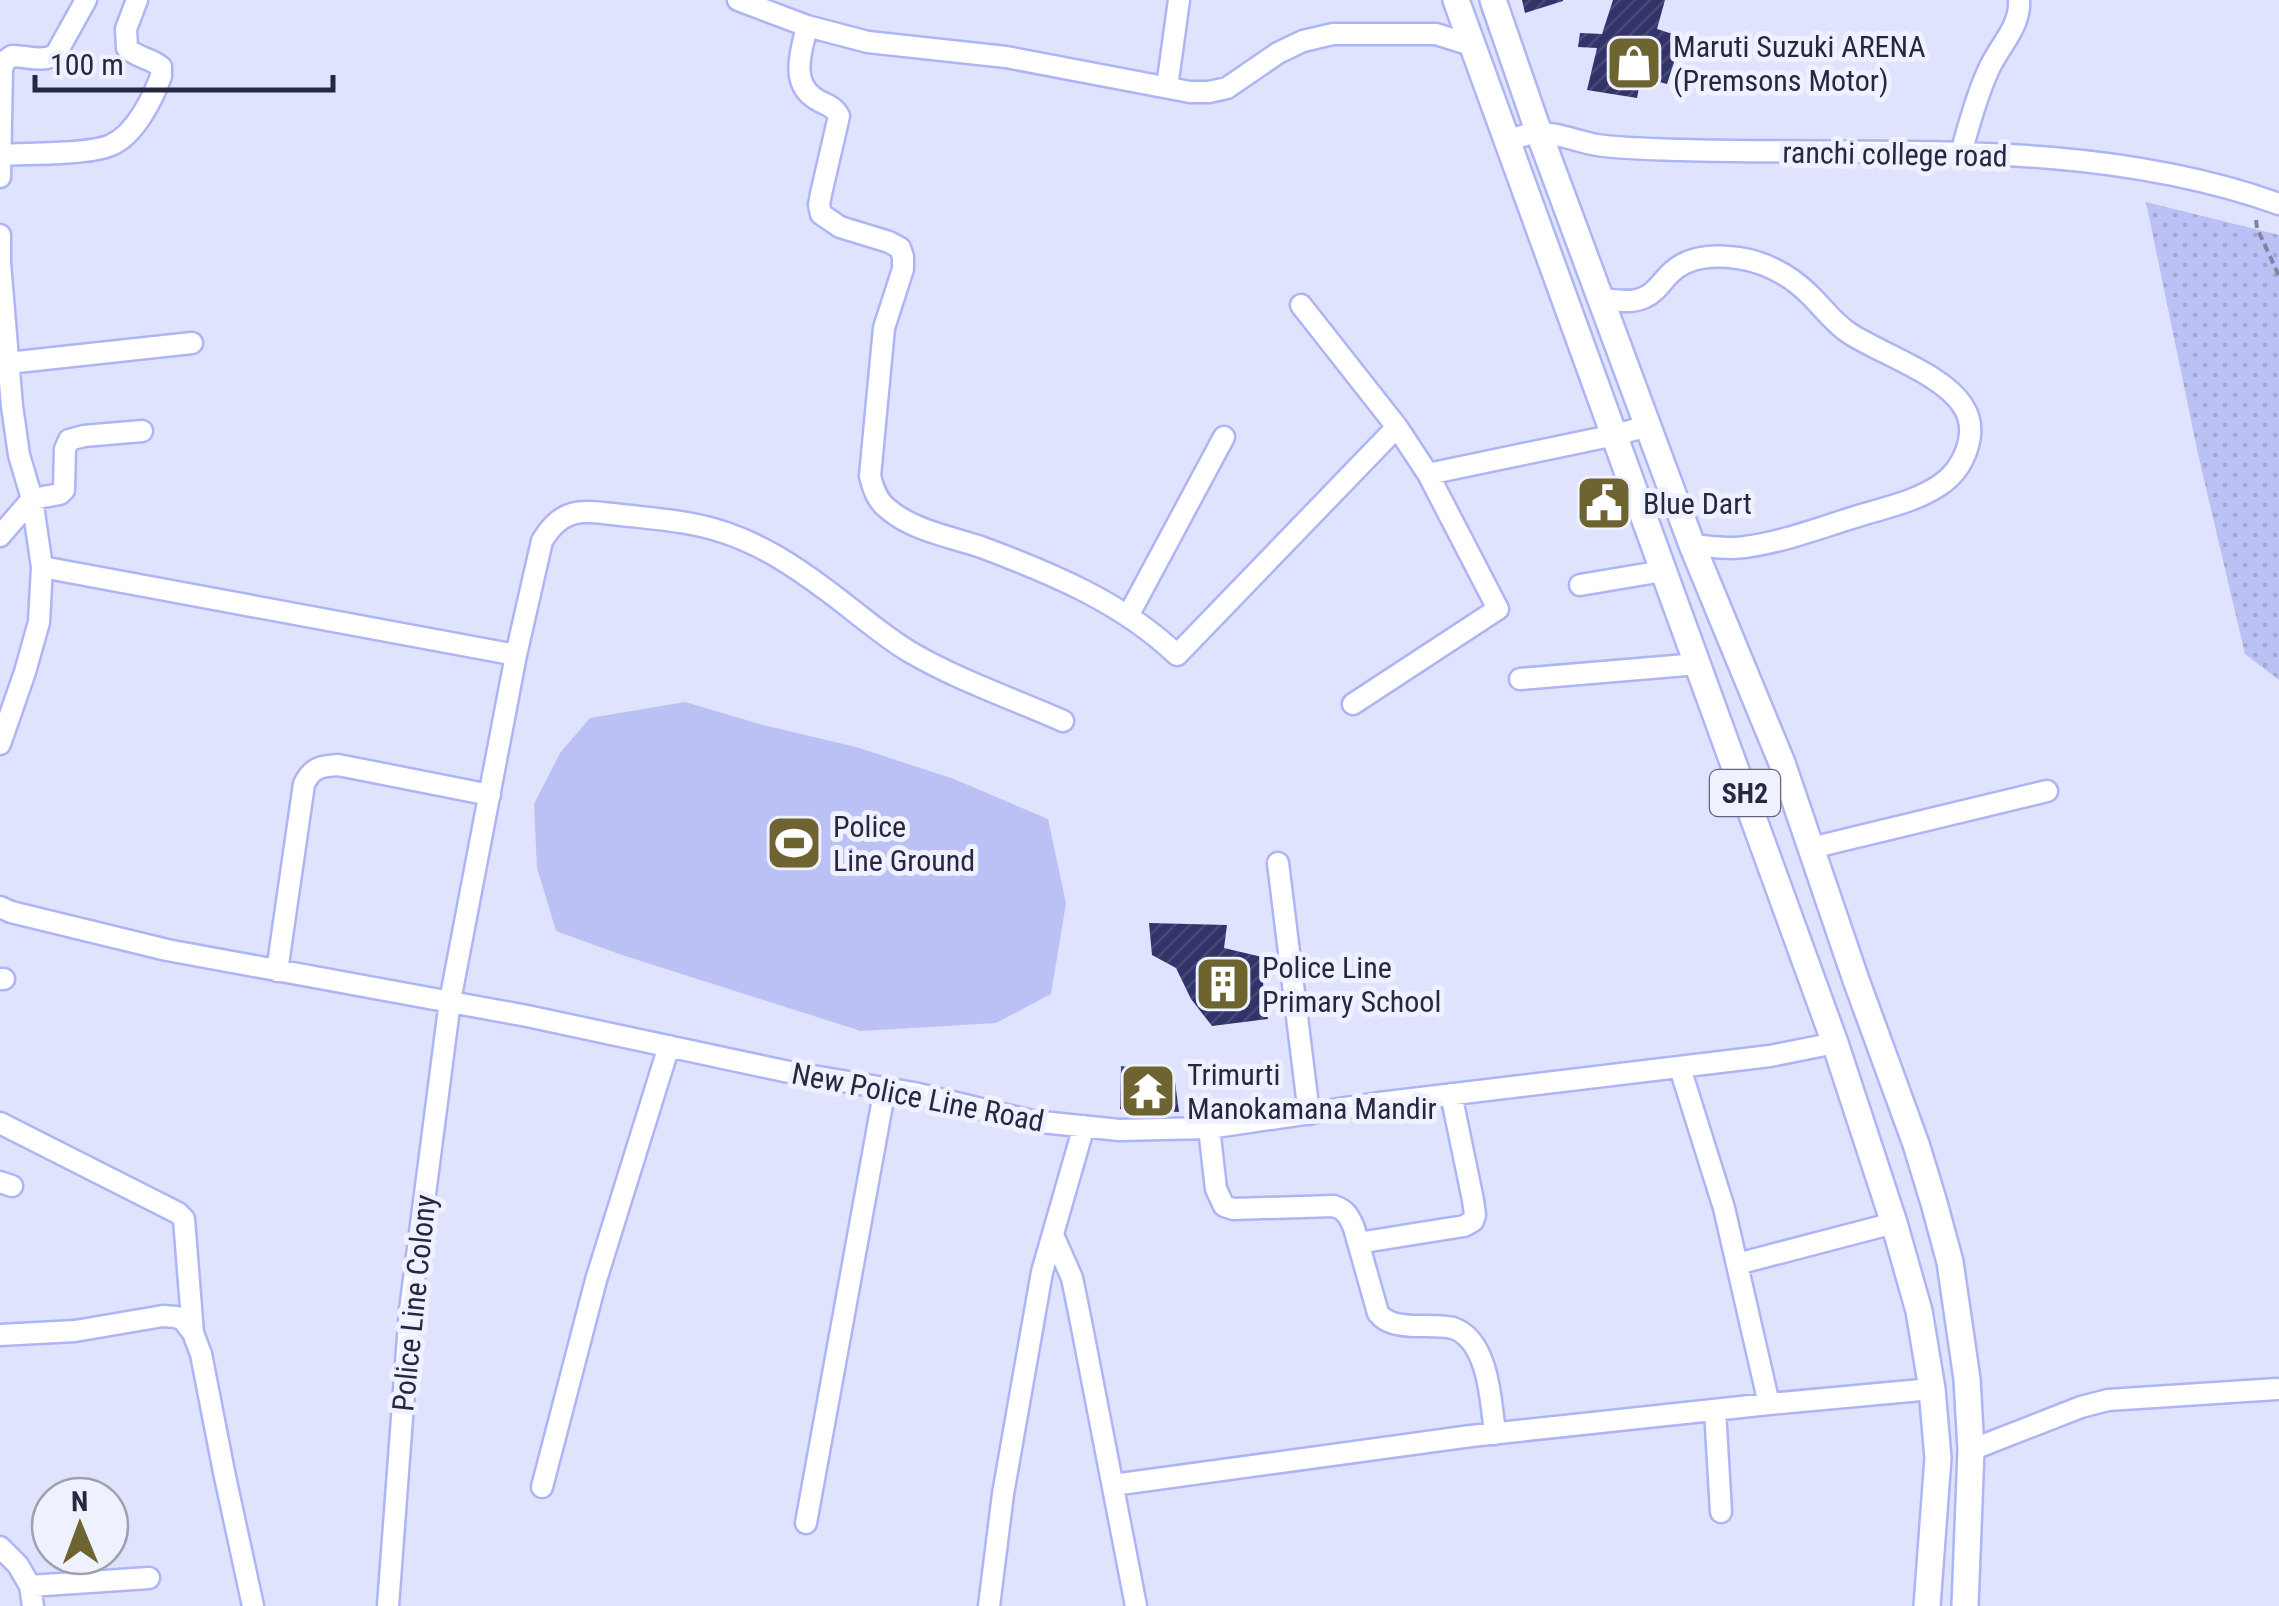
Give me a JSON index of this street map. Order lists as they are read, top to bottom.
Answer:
{
  "streets": {
    "main road": ["SH2"],
    "street": ["ranchi college road", "New Police Line Road", "Police Line Colony"]
  },
  "crossings": [
    ["ranchi college road", "SH2"],
    ["SH2", "New Police Line Road"],
    ["New Police Line Road", "Police Line Colony"]
  ],
  "places": {
    "shop": ["Maruti Suzuki ARENA (Premsons Motor)"],
    "public building": ["Blue Dart"],
    "sports": ["Police Line Ground"],
    "building": ["Police Line Primary School"],
    "temple": ["Trimurti Manokamana Mandir"]
  },
  "scale_bar": "100 m",
  "north": "top"
}
